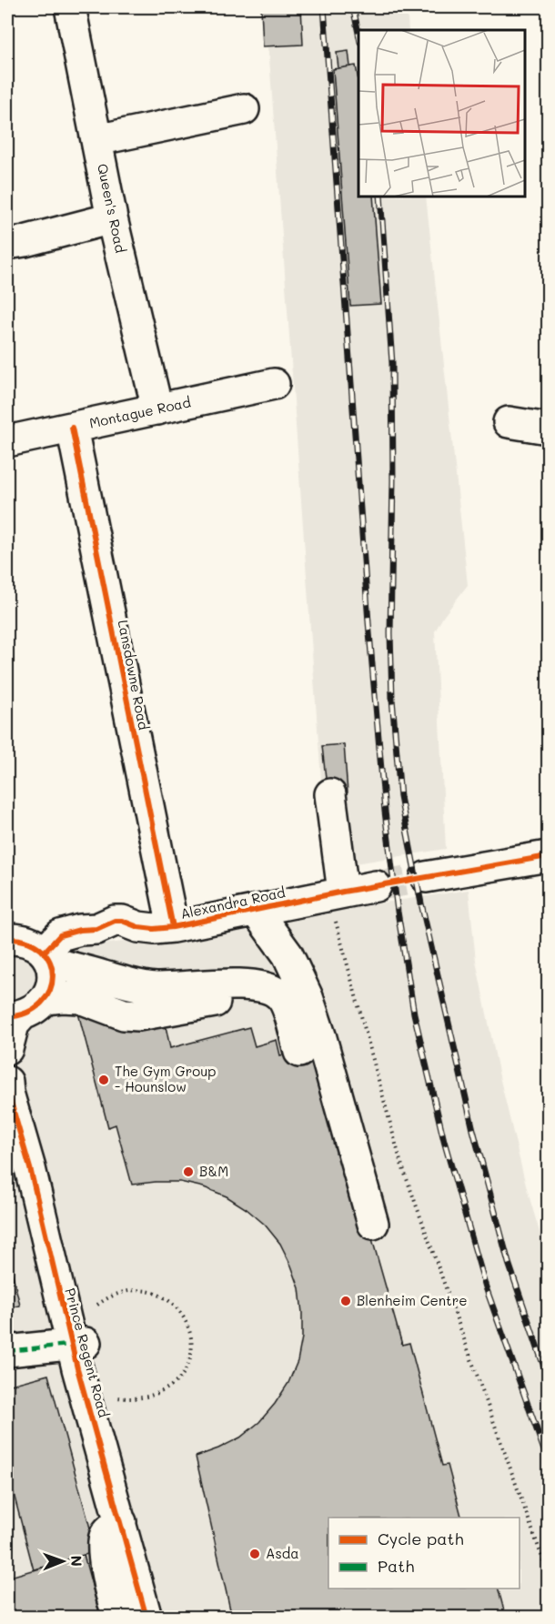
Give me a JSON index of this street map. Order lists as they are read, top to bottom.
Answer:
{
  "streets": {
    "street": [
      "Queen's Road",
      "Montague Road",
      "Lansdowne Road",
      "Alexandra Road",
      "Prince Regent Road"
    ]
  },
  "crossings": [
    ["Queen's Road", "Montague Road"],
    ["Montague Road", "Lansdowne Road"],
    ["Lansdowne Road", "Alexandra Road"]
  ],
  "places": [
    "The Gym Group - Hounslow",
    "B&M",
    "Blenheim Centre",
    "Asda"
  ],
  "legend": ["Cycle path", "Path"],
  "north": "right"
}
